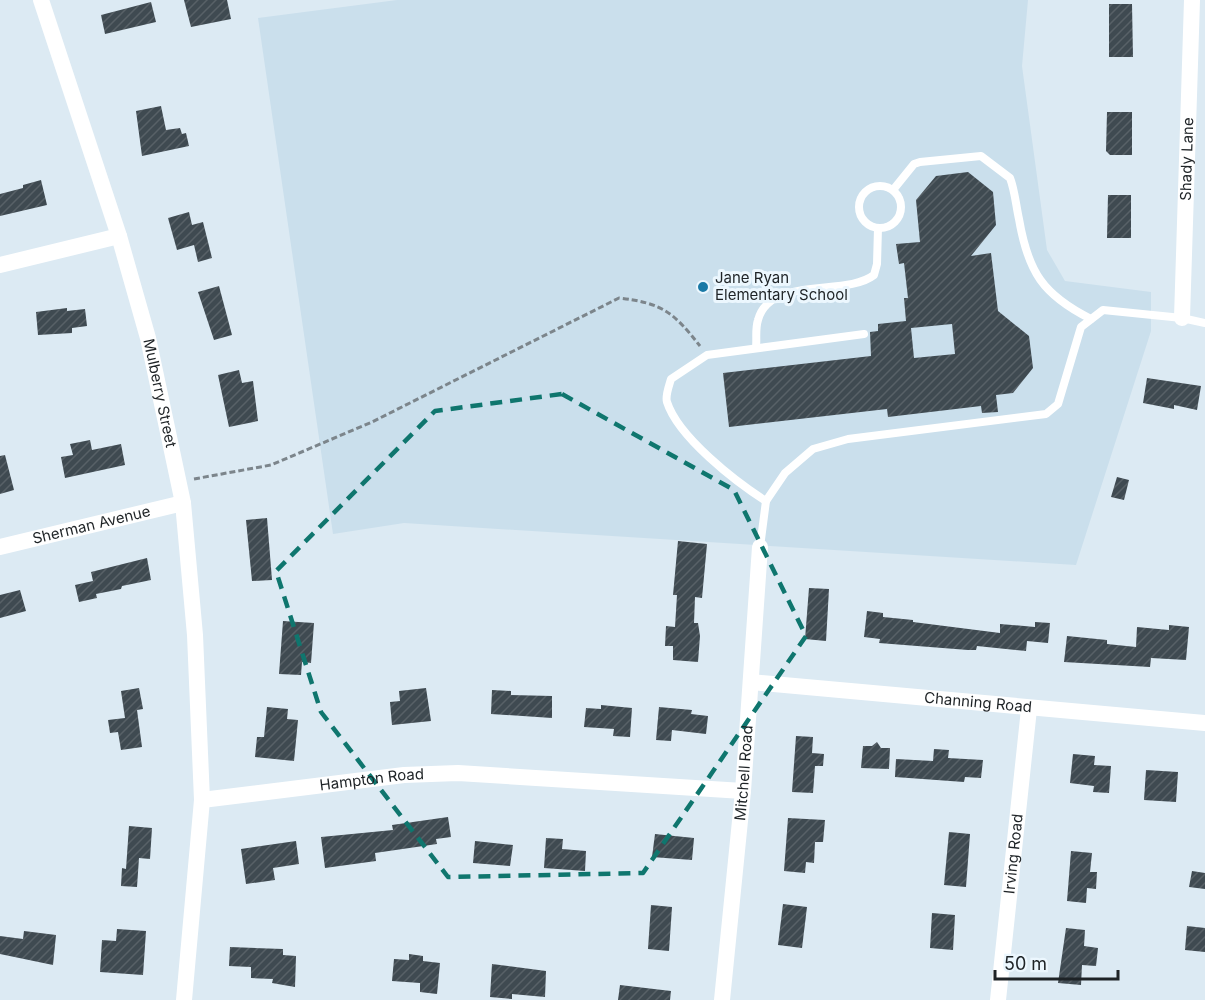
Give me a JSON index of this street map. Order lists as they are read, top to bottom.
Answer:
{
  "streets": {
    "street": [
      "Shady Lane",
      "Mulberry Street",
      "Sherman Avenue",
      "Channing Road",
      "Mitchell Road",
      "Hampton Road",
      "Irving Road"
    ]
  },
  "crossings": [
    ["Mulberry Street", "Sherman Avenue"],
    ["Mulberry Street", "Hampton Road"],
    ["Channing Road", "Mitchell Road"],
    ["Channing Road", "Irving Road"],
    ["Mitchell Road", "Hampton Road"]
  ],
  "places": ["Jane Ryan Elementary School"],
  "scale_bar": "50 m"
}
